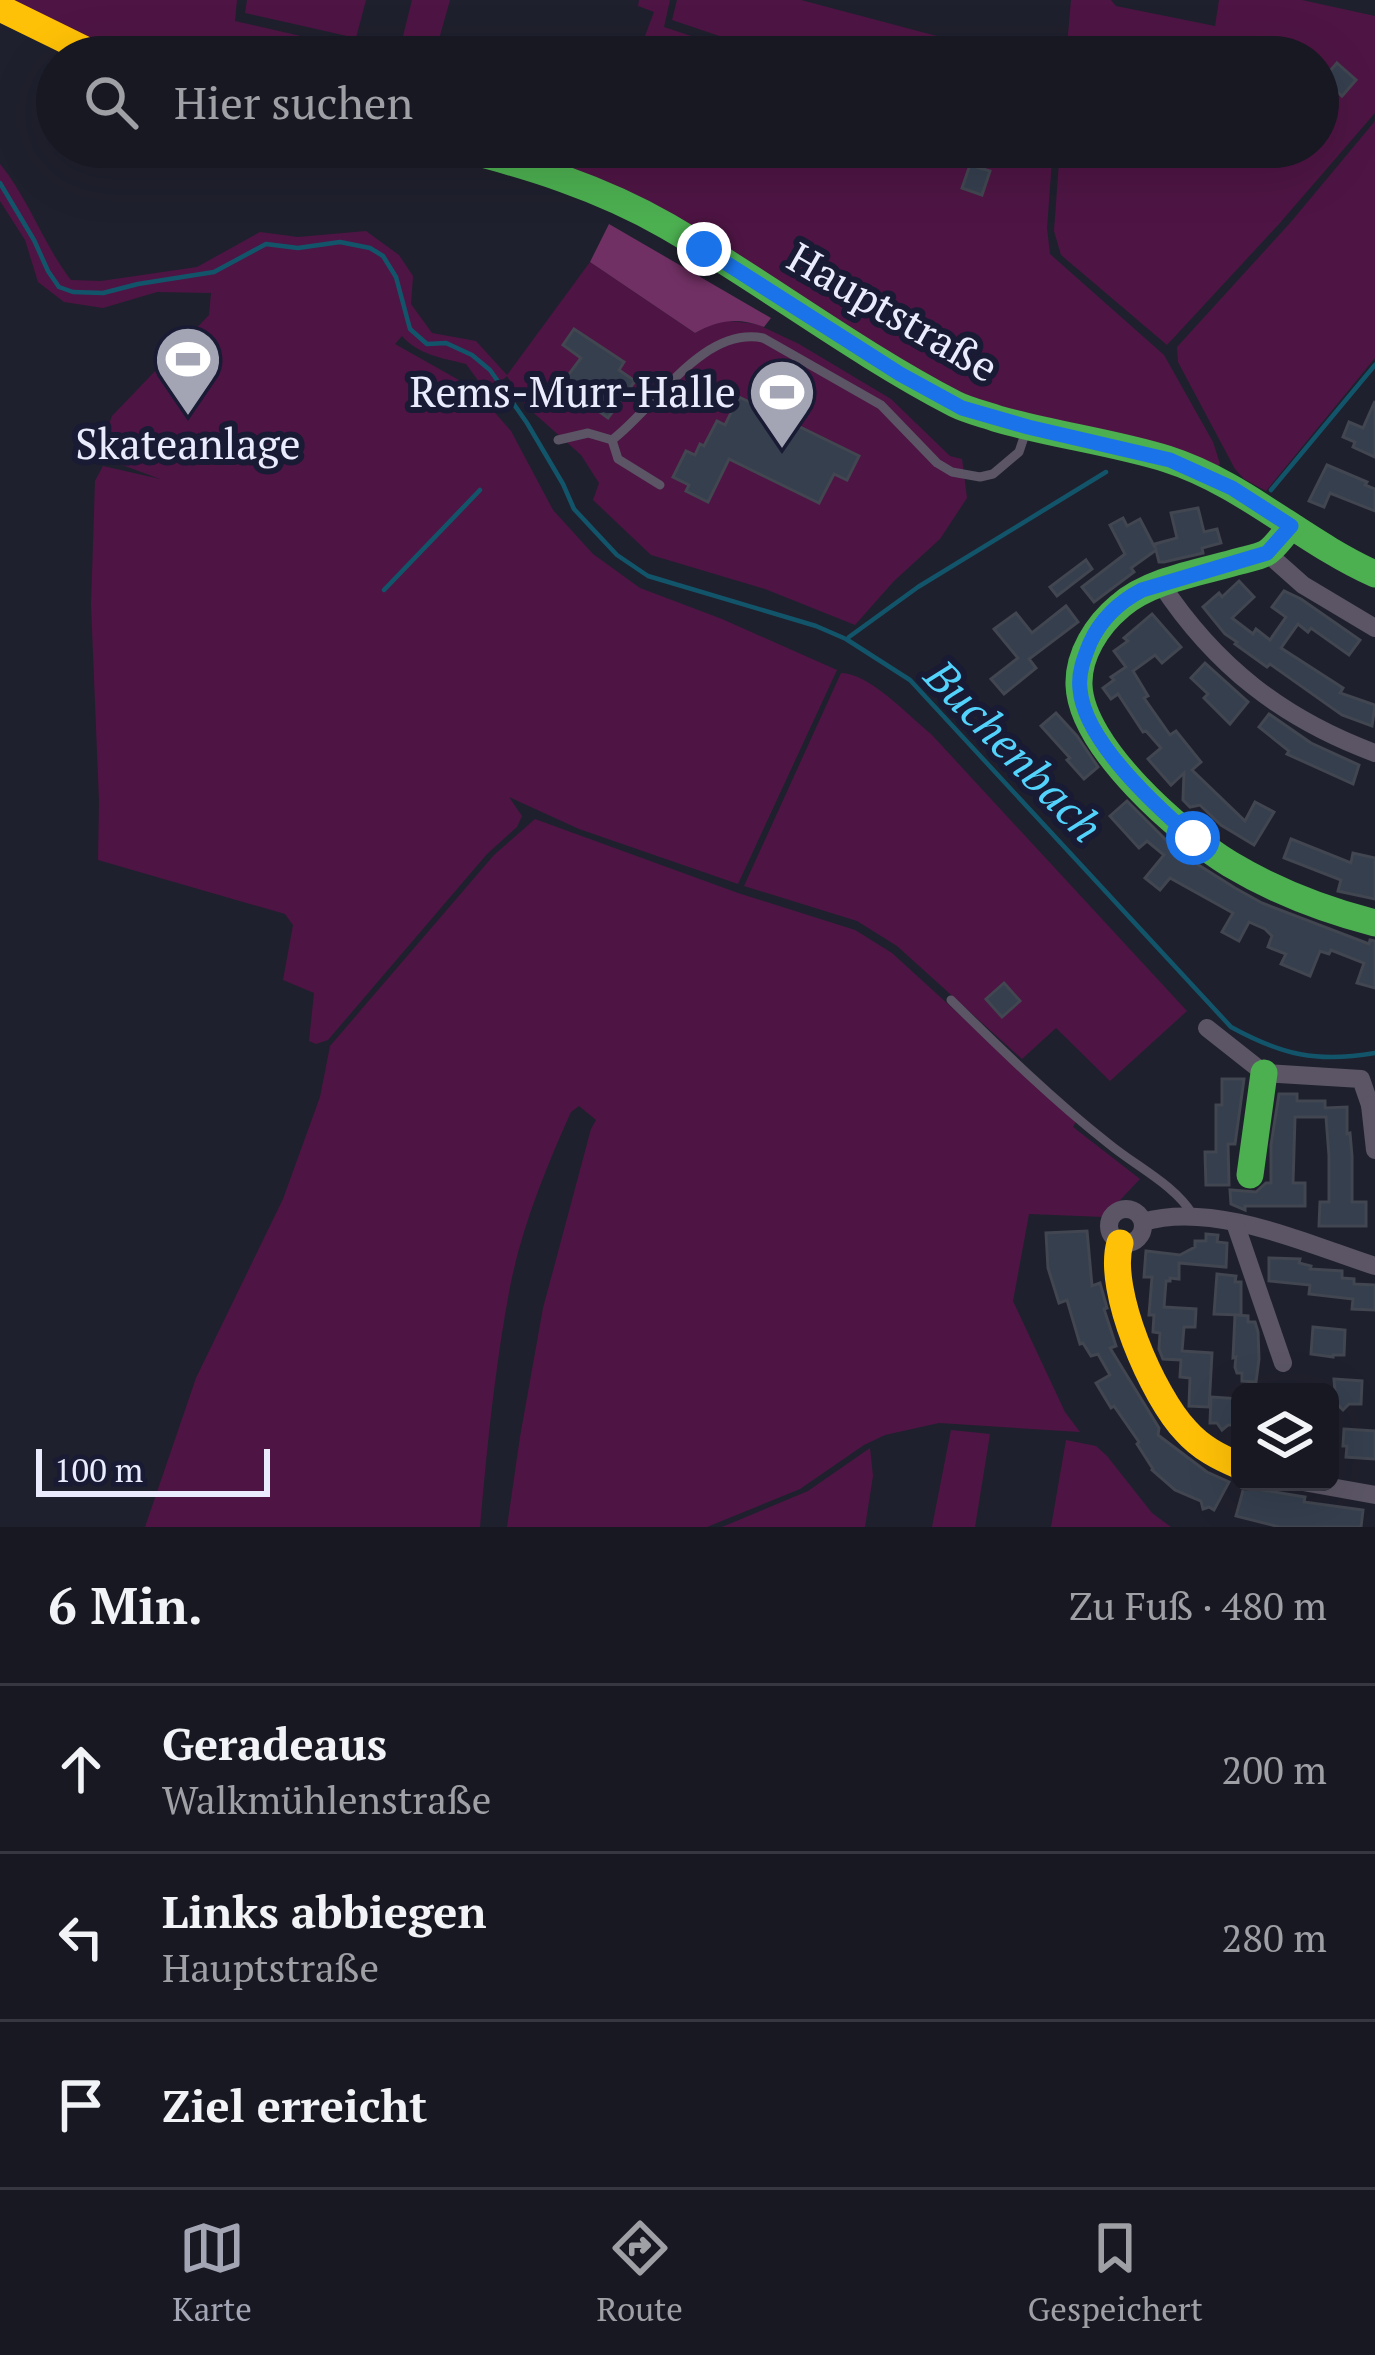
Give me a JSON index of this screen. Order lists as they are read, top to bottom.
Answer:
{
  "streets": {
    "street": ["Hauptstraße"]
  },
  "water": ["Buchenbach"],
  "places": {
    "sports": ["Skateanlage", "Rems-Murr-Halle"]
  },
  "scale_bar": "100 m",
  "page": {
    "search": "Hier suchen",
    "scale": "100 m",
    "heading": ["6 Min.", "Zu Fuß · 480 m"],
    "list": [
      ["Geradeaus", "Walkmühlenstraße", "200 m"],
      ["Links abbiegen", "Hauptstraße", "280 m"],
      "Ziel erreicht"
    ],
    "nav": ["Karte", "Route", "Gespeichert"]
  }
}
